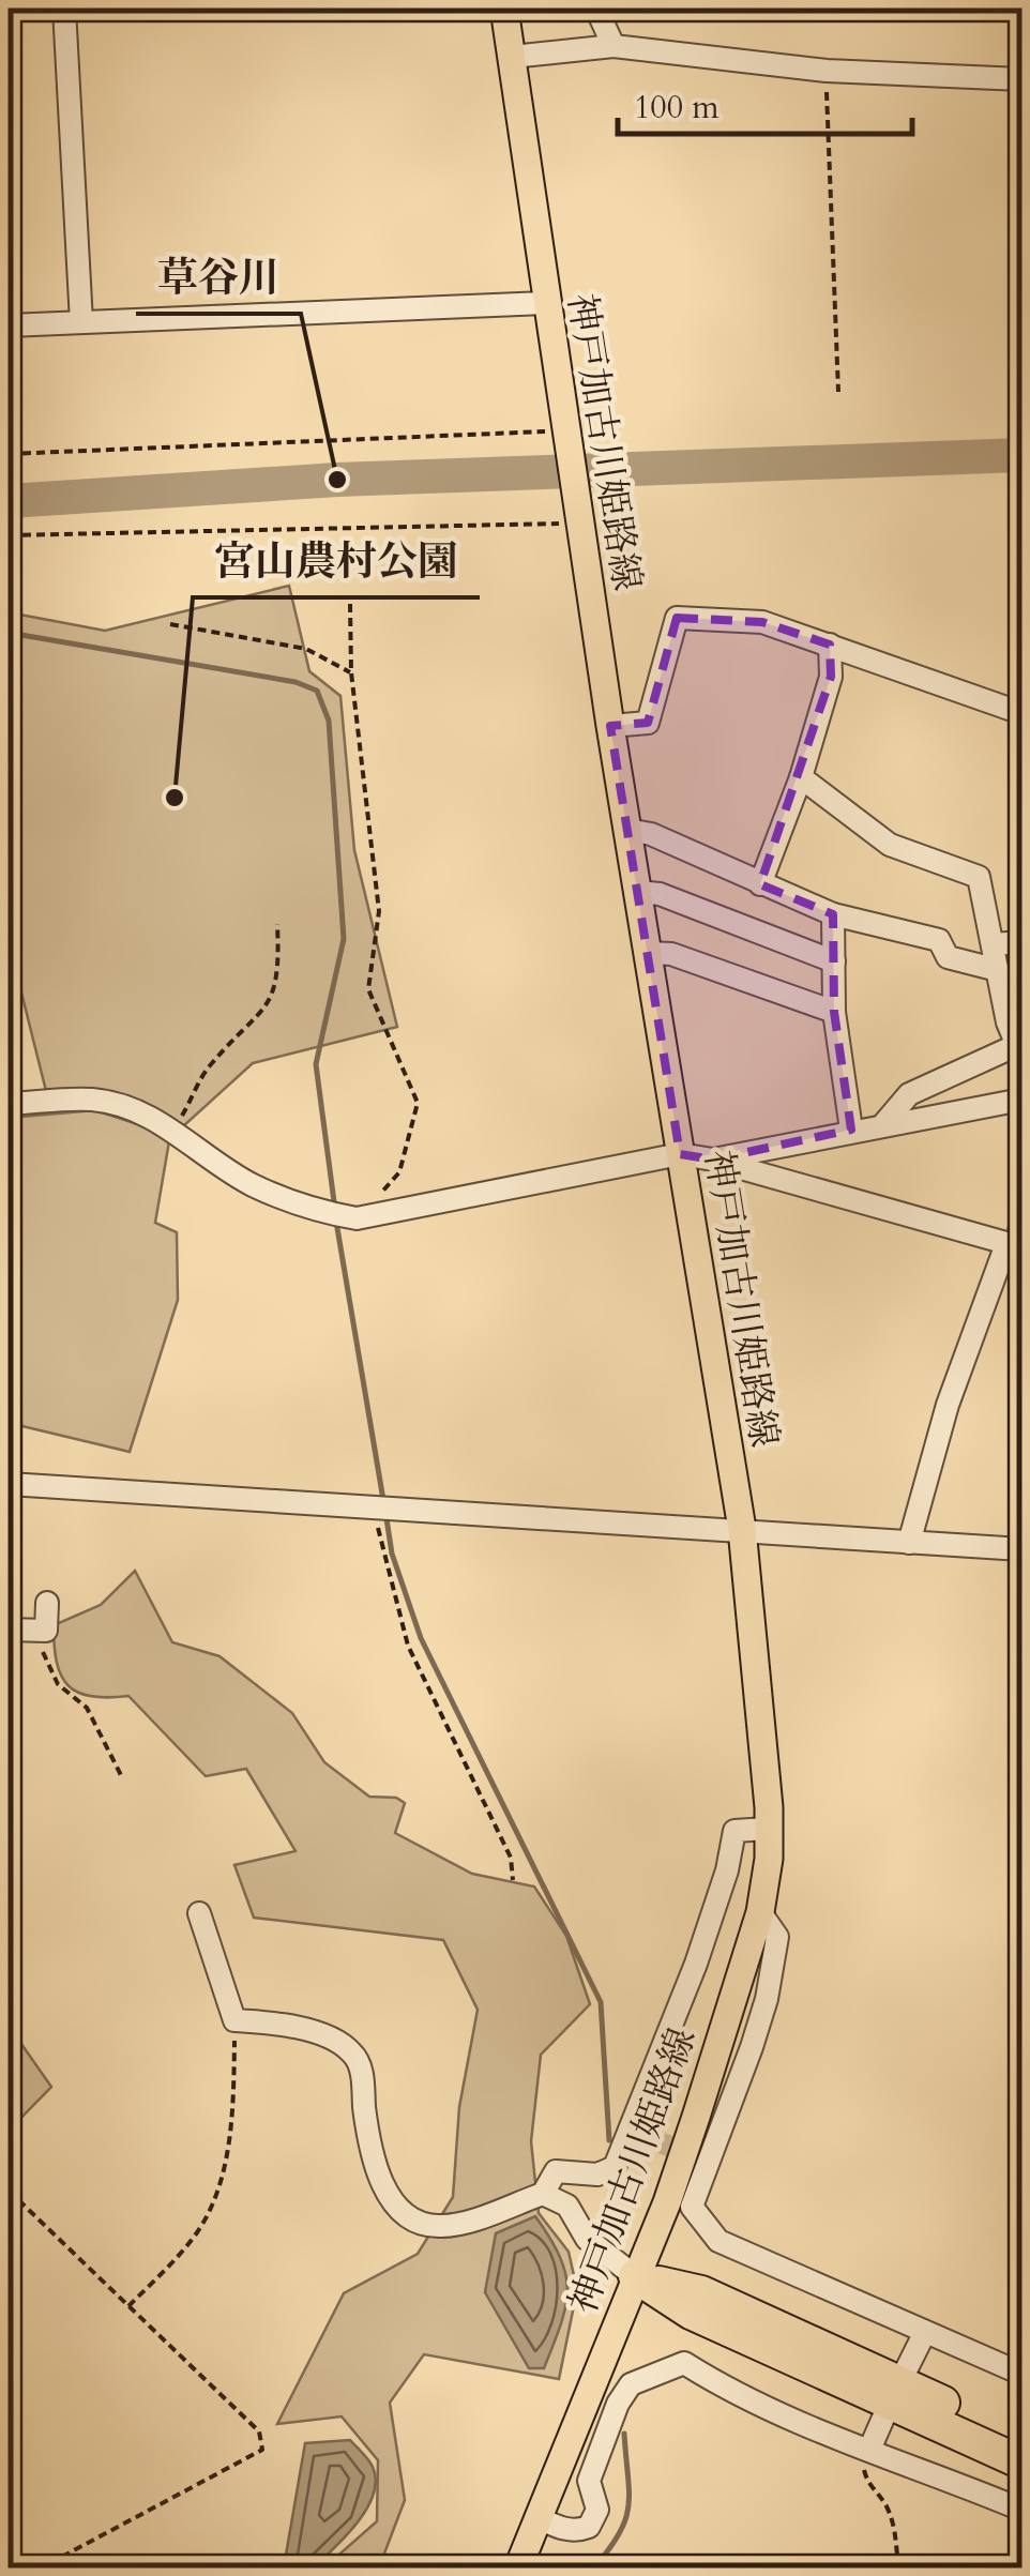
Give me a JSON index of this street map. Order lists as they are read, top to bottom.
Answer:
{
  "streets": {
    "main road": ["神戸加古川姫路線"]
  },
  "places": ["草谷川", "宮山農村公園"],
  "scale_bar": "100 m"
}
